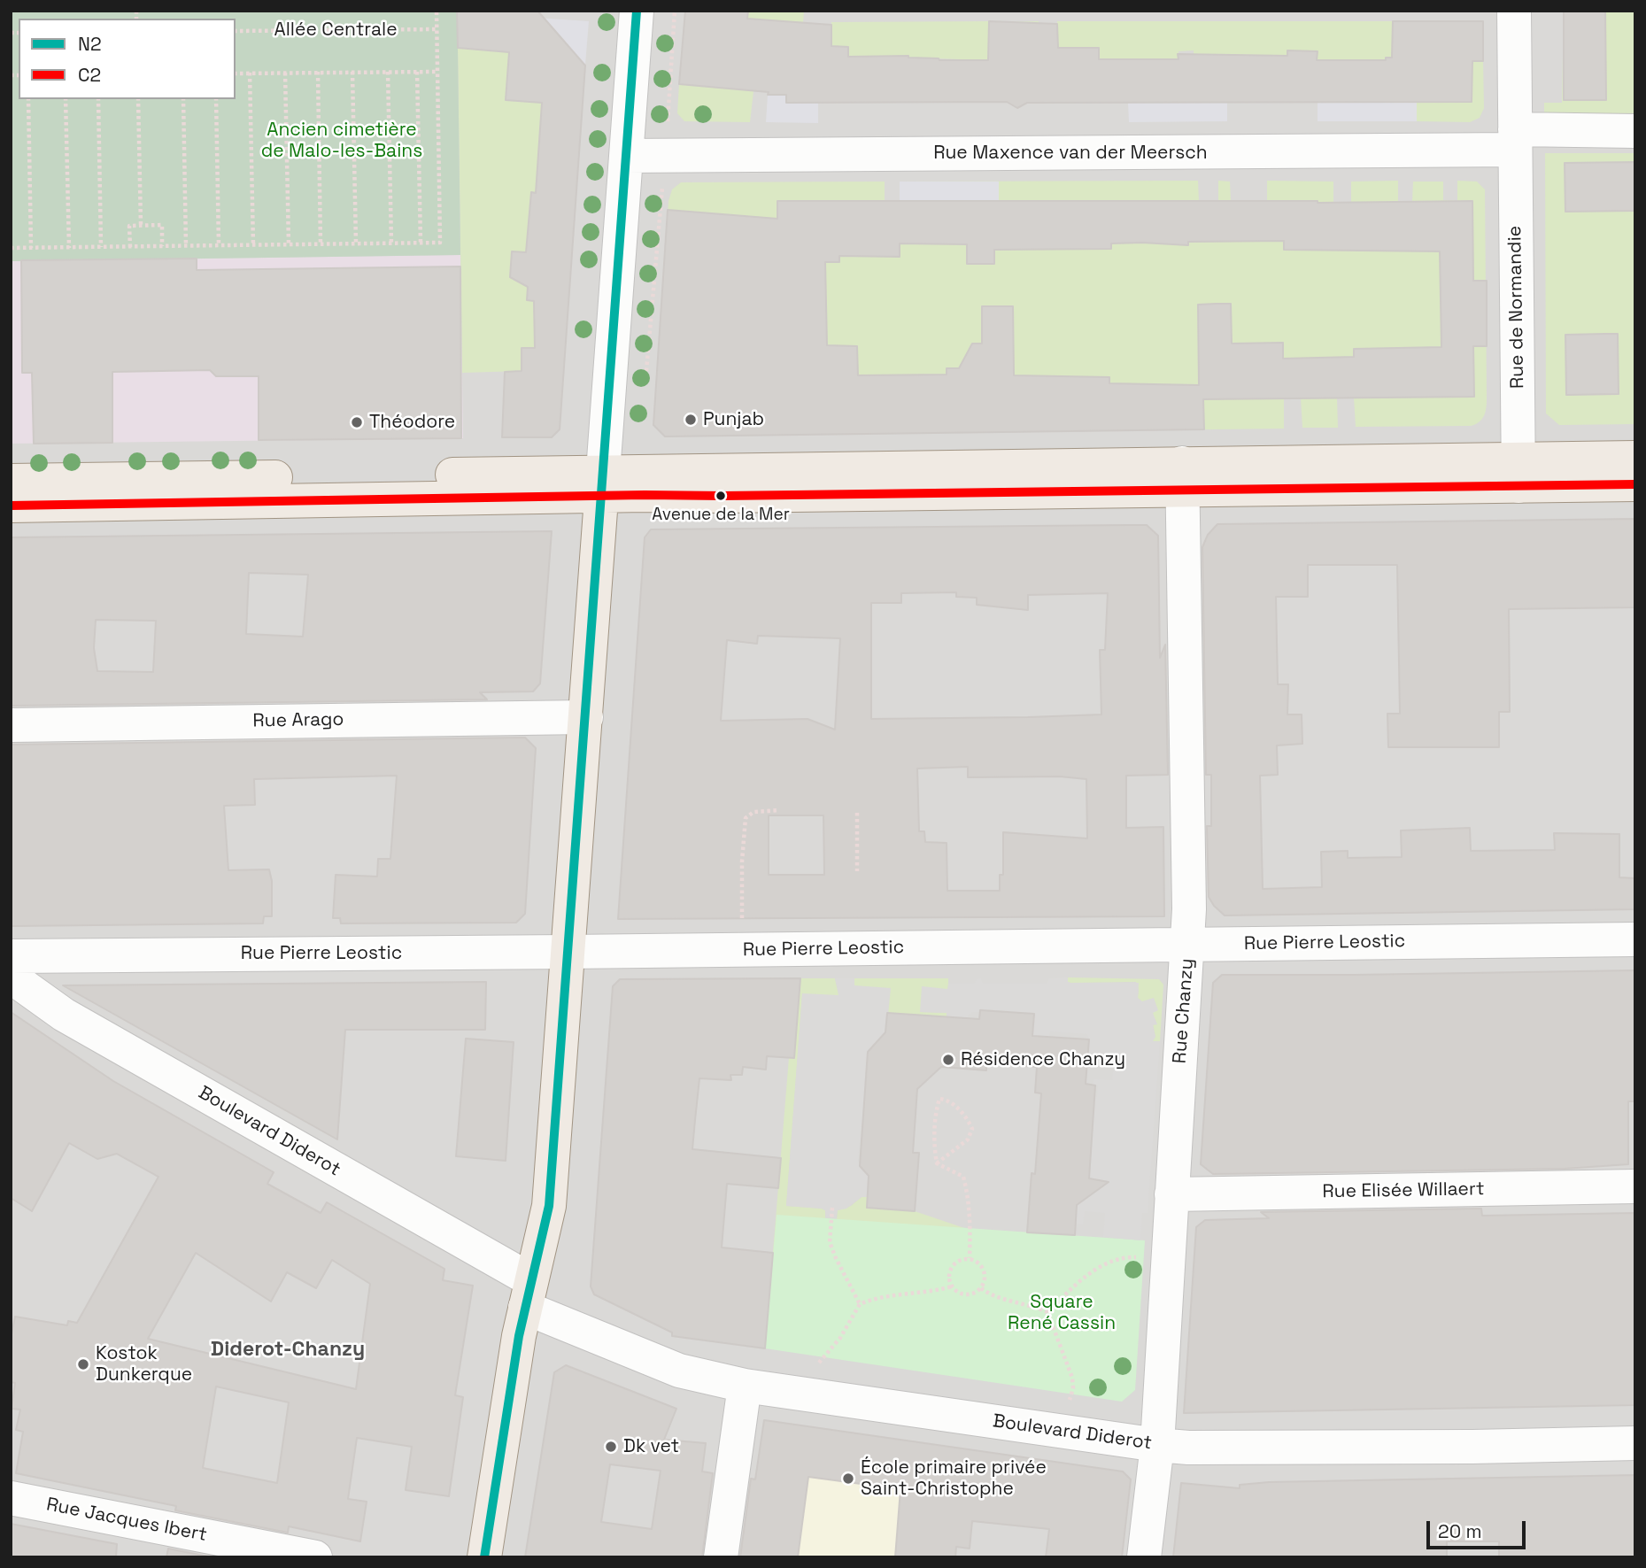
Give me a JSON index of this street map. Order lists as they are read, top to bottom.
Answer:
{
  "streets": {
    "street": [
      "Rue Maxence van der Meersch",
      "Rue de Normandie",
      "Rue Arago",
      "Rue Pierre Leostic",
      "Rue Chanzy",
      "Boulevard Diderot",
      "Rue Elisée Willaert",
      "Rue Jacques Ibert"
    ],
    "path": ["Allée Centrale"]
  },
  "crossings": [
    ["Rue Maxence van der Meersch", "Rue de Normandie"],
    ["Rue Pierre Leostic", "Rue Chanzy"],
    ["Rue Chanzy", "Boulevard Diderot"],
    ["Rue Chanzy", "Rue Elisée Willaert"]
  ],
  "districts": ["Diderot-Chanzy"],
  "parks": ["Ancien cimetière de Malo-les-Bains", "Square René Cassin"],
  "places": [
    "Punjab",
    "Théodore",
    "Avenue de la Mer",
    "Résidence Chanzy",
    "Kostok Dunkerque",
    "Dk vet",
    "École primaire privée Saint-Christophe"
  ],
  "lines": ["transit line N2", "transit line C2"],
  "legend": ["N2", "C2"],
  "scale_bar": "20 m"
}
